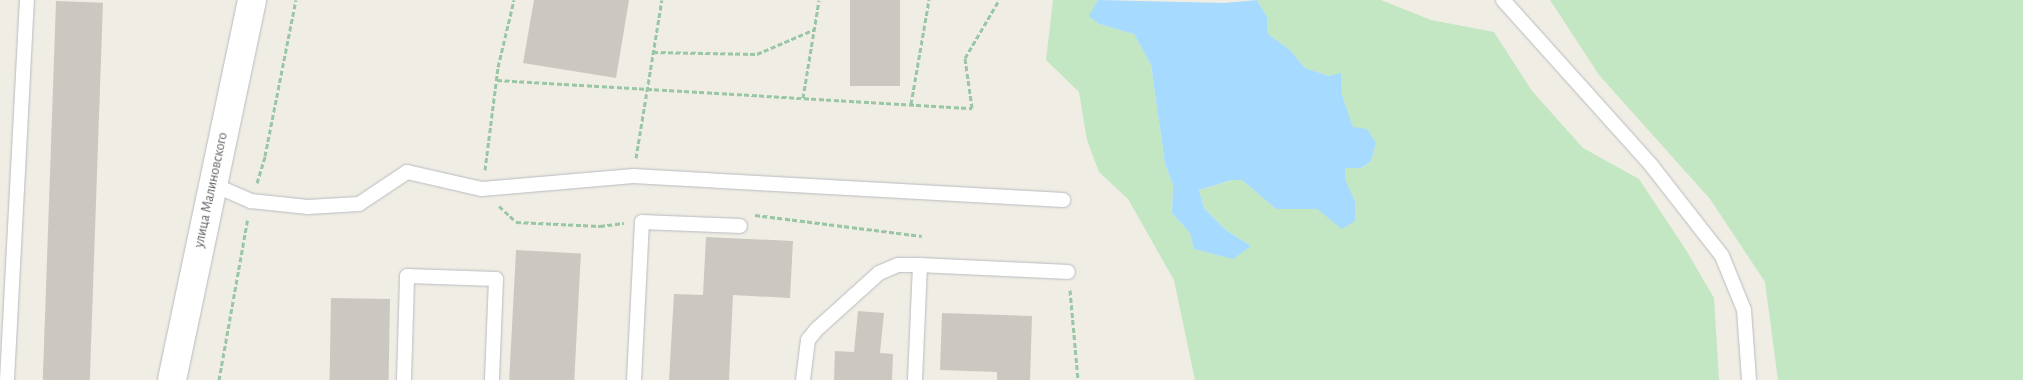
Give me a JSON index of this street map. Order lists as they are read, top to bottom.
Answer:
{
  "streets": {
    "street": ["улица Малиновского"]
  }
}
